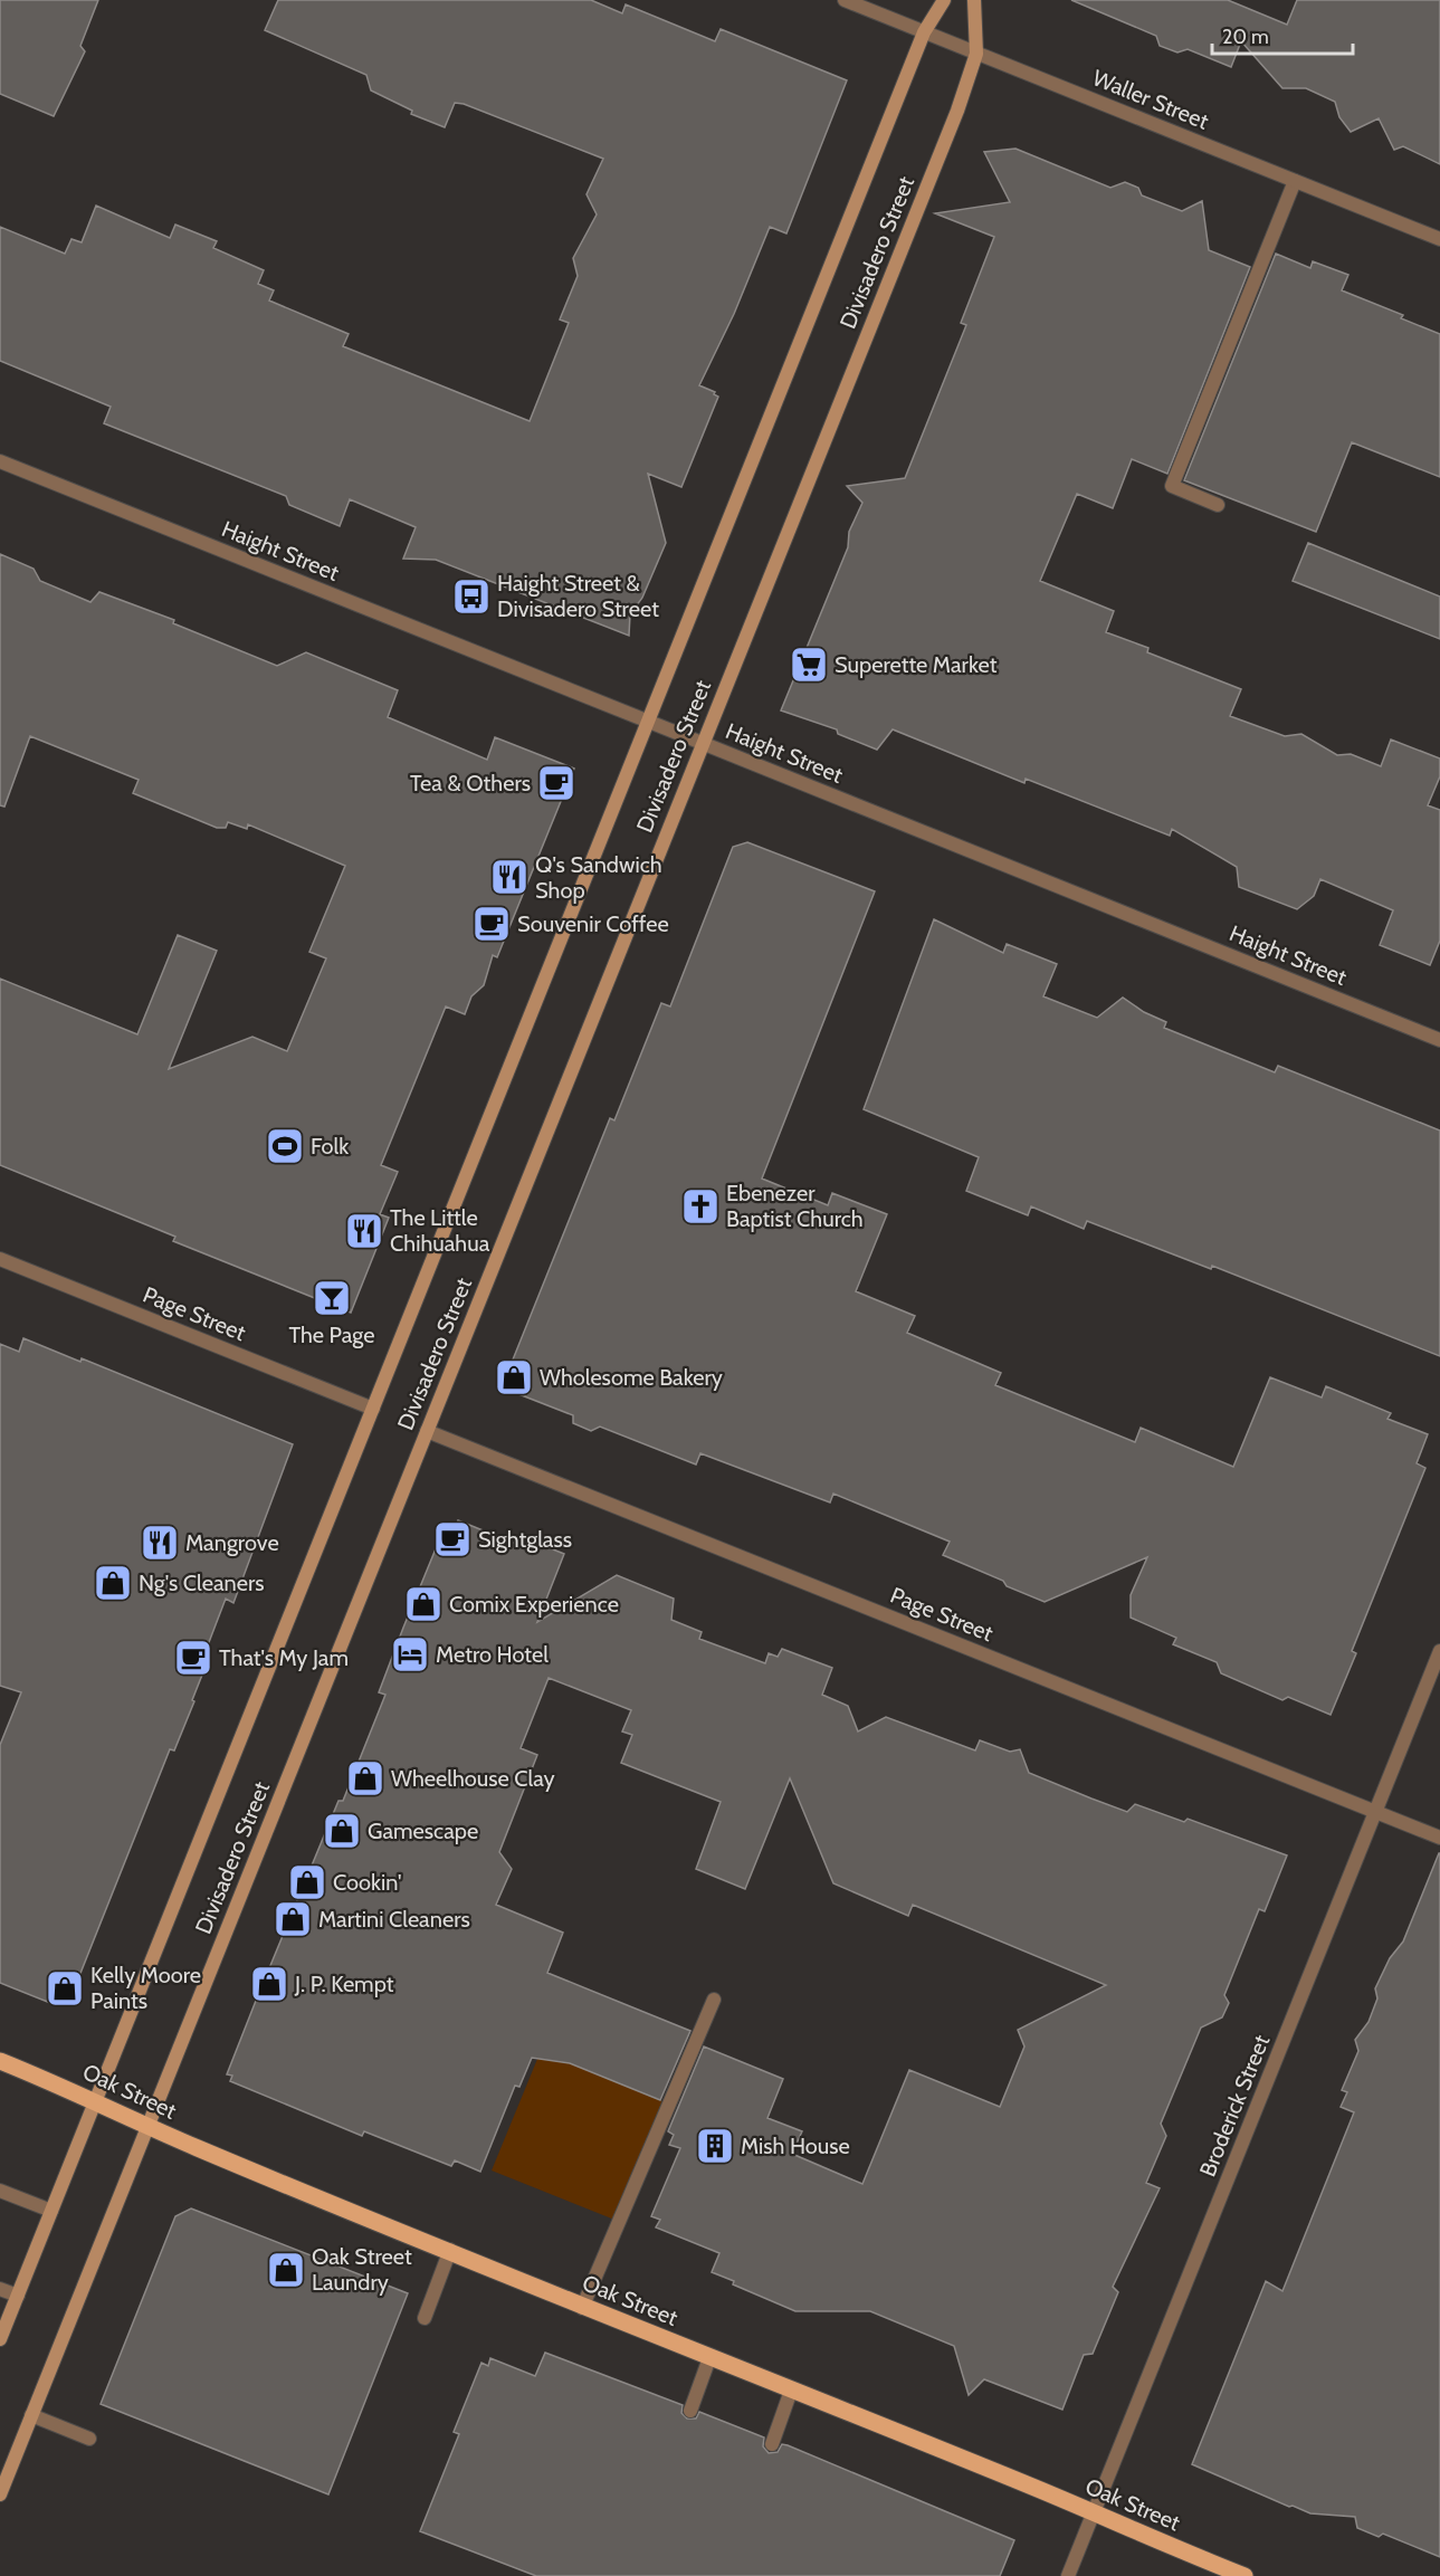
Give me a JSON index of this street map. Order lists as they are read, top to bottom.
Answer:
{
  "streets": {
    "main road": ["Divisadero Street", "Oak Street"],
    "street": [
      "Waller Street",
      "Haight Street",
      "Page Street",
      "Broderick Street"
    ]
  },
  "crossings": [
    ["Waller Street", "Divisadero Street"],
    ["Divisadero Street", "Haight Street"],
    ["Divisadero Street", "Page Street"],
    ["Divisadero Street", "Oak Street"],
    ["Page Street", "Broderick Street"],
    ["Oak Street", "Broderick Street"]
  ],
  "places": {
    "bus stop": ["Haight Street & Divisadero Street"],
    "supermarket": ["Superette Market"],
    "cafe": [
      "Tea & Others",
      "Souvenir Coffee",
      "Sightglass",
      "That's My Jam"
    ],
    "restaurant": ["Q's Sandwich Shop", "The Little Chihuahua", "Mangrove"],
    "sports": ["Folk"],
    "church": ["Ebenezer Baptist Church"],
    "bar": ["The Page"],
    "shop": [
      "Wholesome Bakery",
      "Ng's Cleaners",
      "Comix Experience",
      "Wheelhouse Clay",
      "Gamescape",
      "Cookin'",
      "Martini Cleaners",
      "J. P. Kempt",
      "Kelly Moore Paints",
      "Oak Street Laundry"
    ],
    "hotel": ["Metro Hotel"],
    "building": ["Mish House"]
  },
  "scale_bar": "20 m"
}
